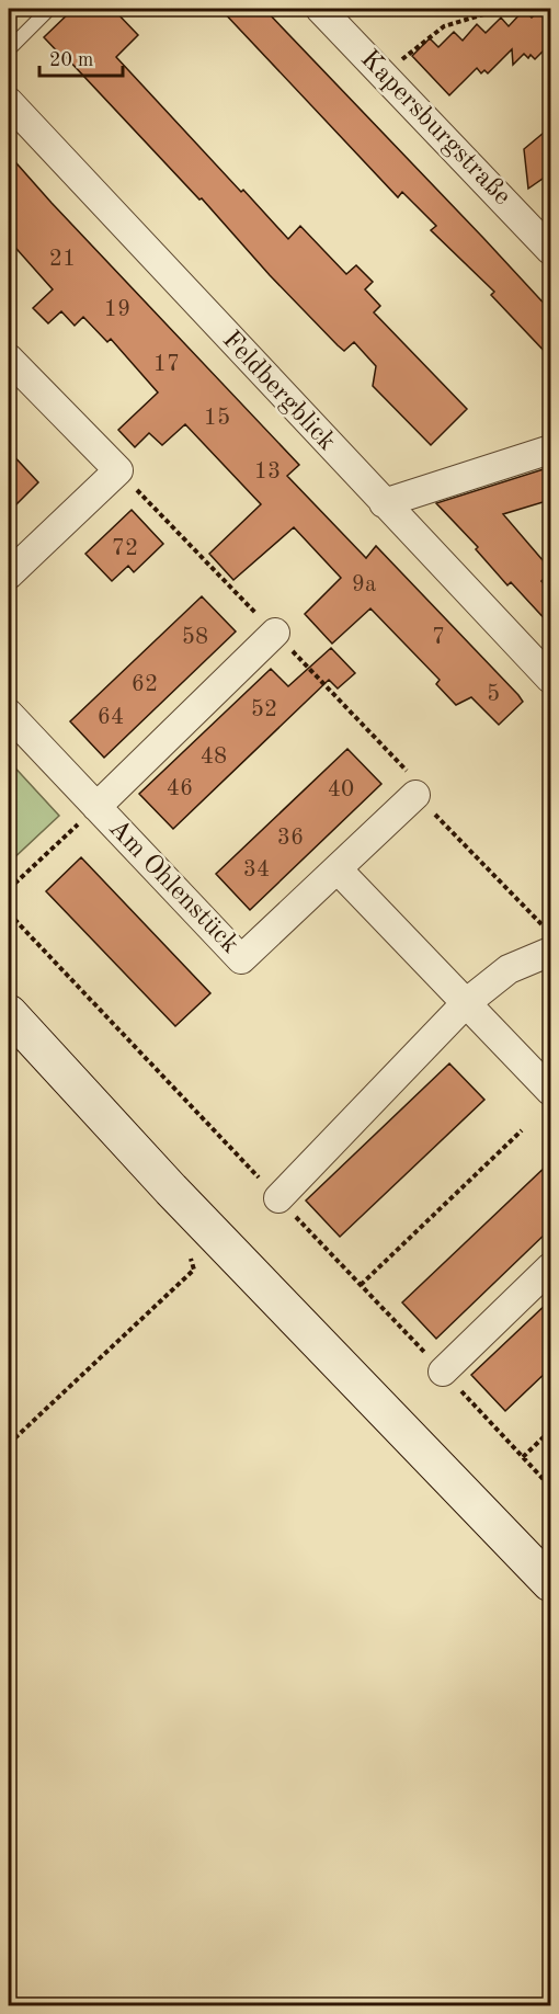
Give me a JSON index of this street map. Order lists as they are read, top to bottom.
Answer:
{
  "streets": {
    "street": ["Kapersburgstraße", "Feldbergblick", "Am Ohlenstück"]
  },
  "house_numbers": [
    "21",
    "19",
    "17",
    "15",
    "13",
    "72",
    "9a",
    "58",
    "7",
    "62",
    "5",
    "52",
    "64",
    "48",
    "46",
    "40",
    "36",
    "34"
  ],
  "scale_bar": "20 m"
}
